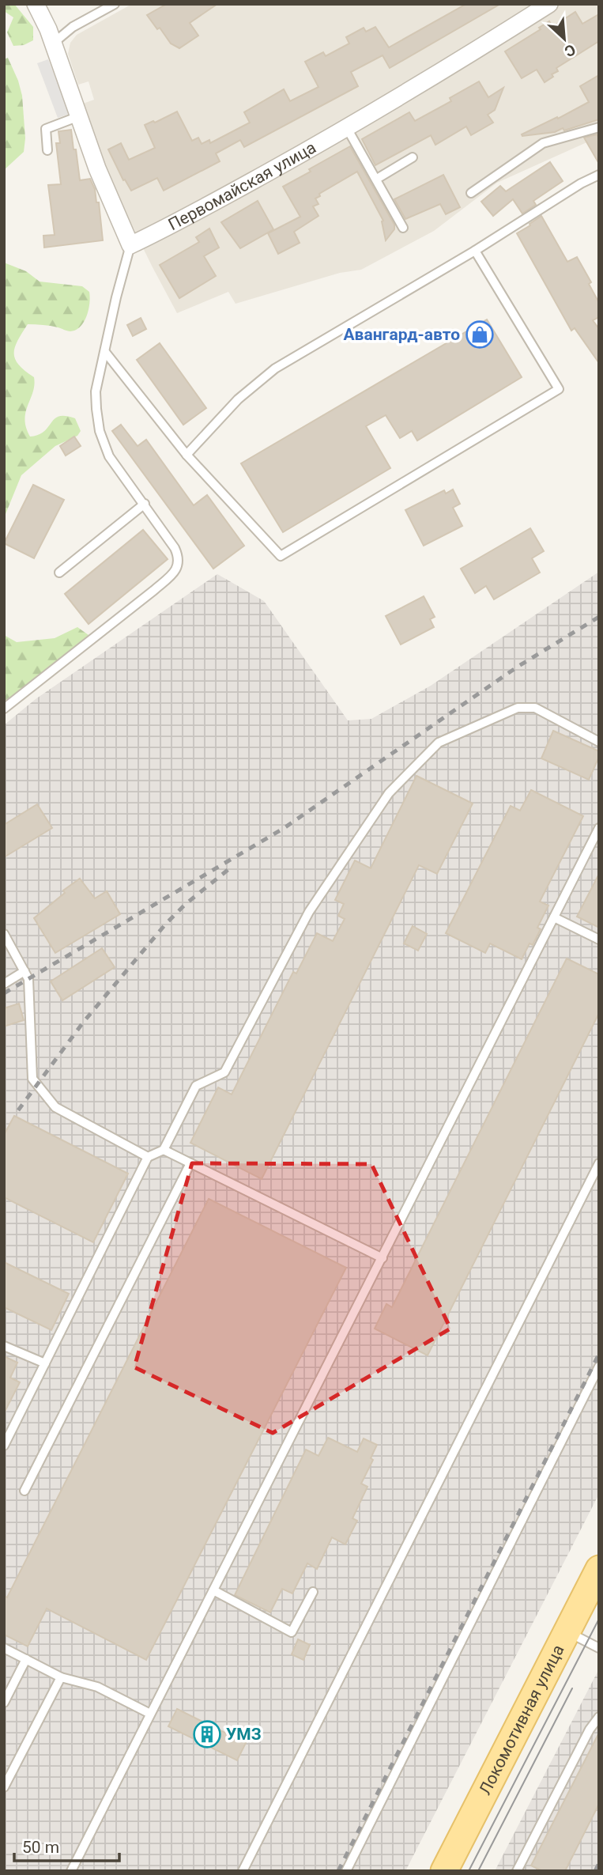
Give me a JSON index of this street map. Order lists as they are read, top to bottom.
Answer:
{
  "streets": {
    "main road": ["Локомотивная улица"],
    "street": ["Первомайская улица"]
  },
  "places": {
    "shop": ["Авангард-авто"],
    "building": ["УМЗ"]
  },
  "scale_bar": "50 m",
  "north": "bottom right"
}
